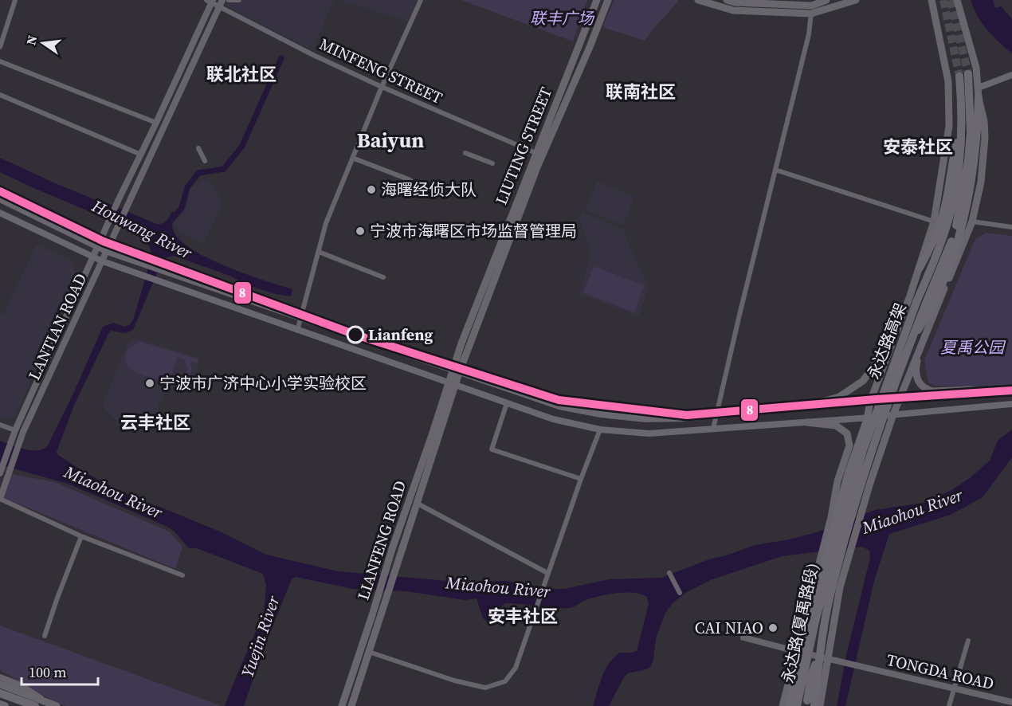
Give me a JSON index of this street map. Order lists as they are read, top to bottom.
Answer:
{
  "streets": {
    "highway": ["永达路高架"],
    "main road": ["LIUTING STREET", "LIANFENG ROAD", "永达路(夏禹路段)"],
    "street": ["MINFENG STREET", "LANTIAN ROAD", "TONGDA ROAD"]
  },
  "crossings": [
    ["MINFENG STREET", "LIUTING STREET"],
    ["MINFENG STREET", "LANTIAN ROAD"],
    ["LIUTING STREET", "LIANFENG ROAD"],
    ["永达路高架", "永达路(夏禹路段)"],
    ["永达路(夏禹路段)", "TONGDA ROAD"]
  ],
  "districts": [
    "联北社区",
    "联南社区",
    "Baiyun",
    "安泰社区",
    "云丰社区",
    "安丰社区"
  ],
  "water": ["Houwang River", "Miaohou River", "Yuejin River"],
  "parks": ["联丰广场", "夏禹公园"],
  "places": [
    "海曙经侦大队",
    "宁波市海曙区市场监督管理局",
    "Lianfeng",
    "宁波市广济中心小学实验校区",
    "CAI NIAO"
  ],
  "lines": ["transit line 8"],
  "scale_bar": "100 m",
  "north": "left"
}
